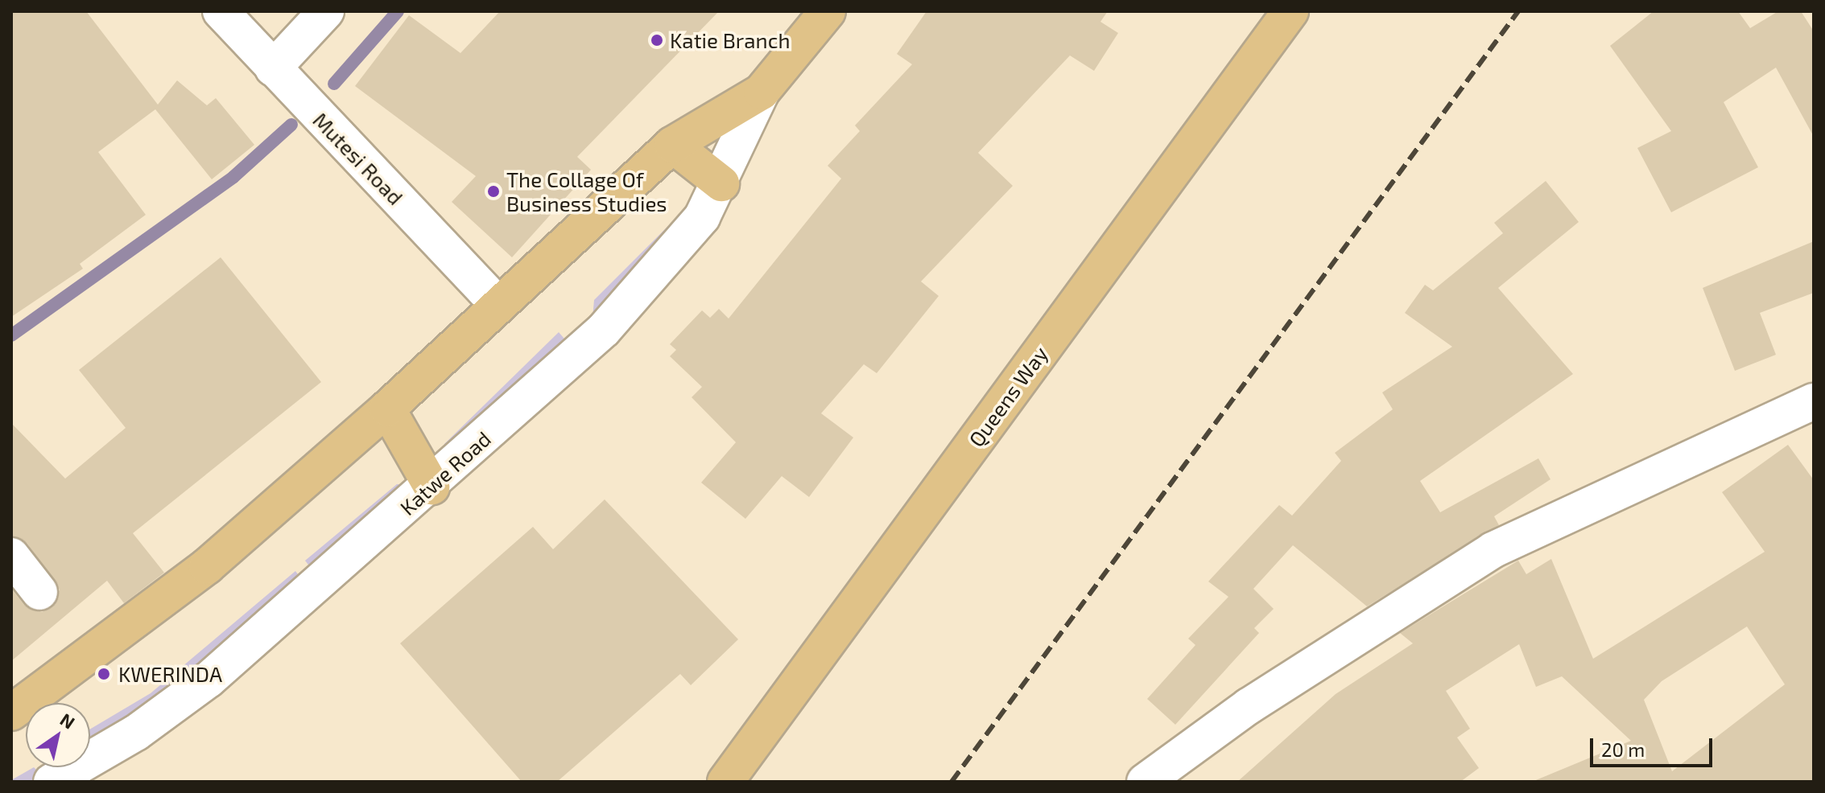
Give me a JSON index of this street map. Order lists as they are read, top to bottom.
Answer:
{
  "streets": {
    "highway": ["Queens Way", "Katwe Road"],
    "street": ["Mutesi Road"]
  },
  "crossings": [
    ["Mutesi Road", "Katwe Road"]
  ],
  "places": ["Katie Branch", "The Collage Of Business Studies", "KWERINDA"],
  "scale_bar": "20 m",
  "north": "top right"
}
